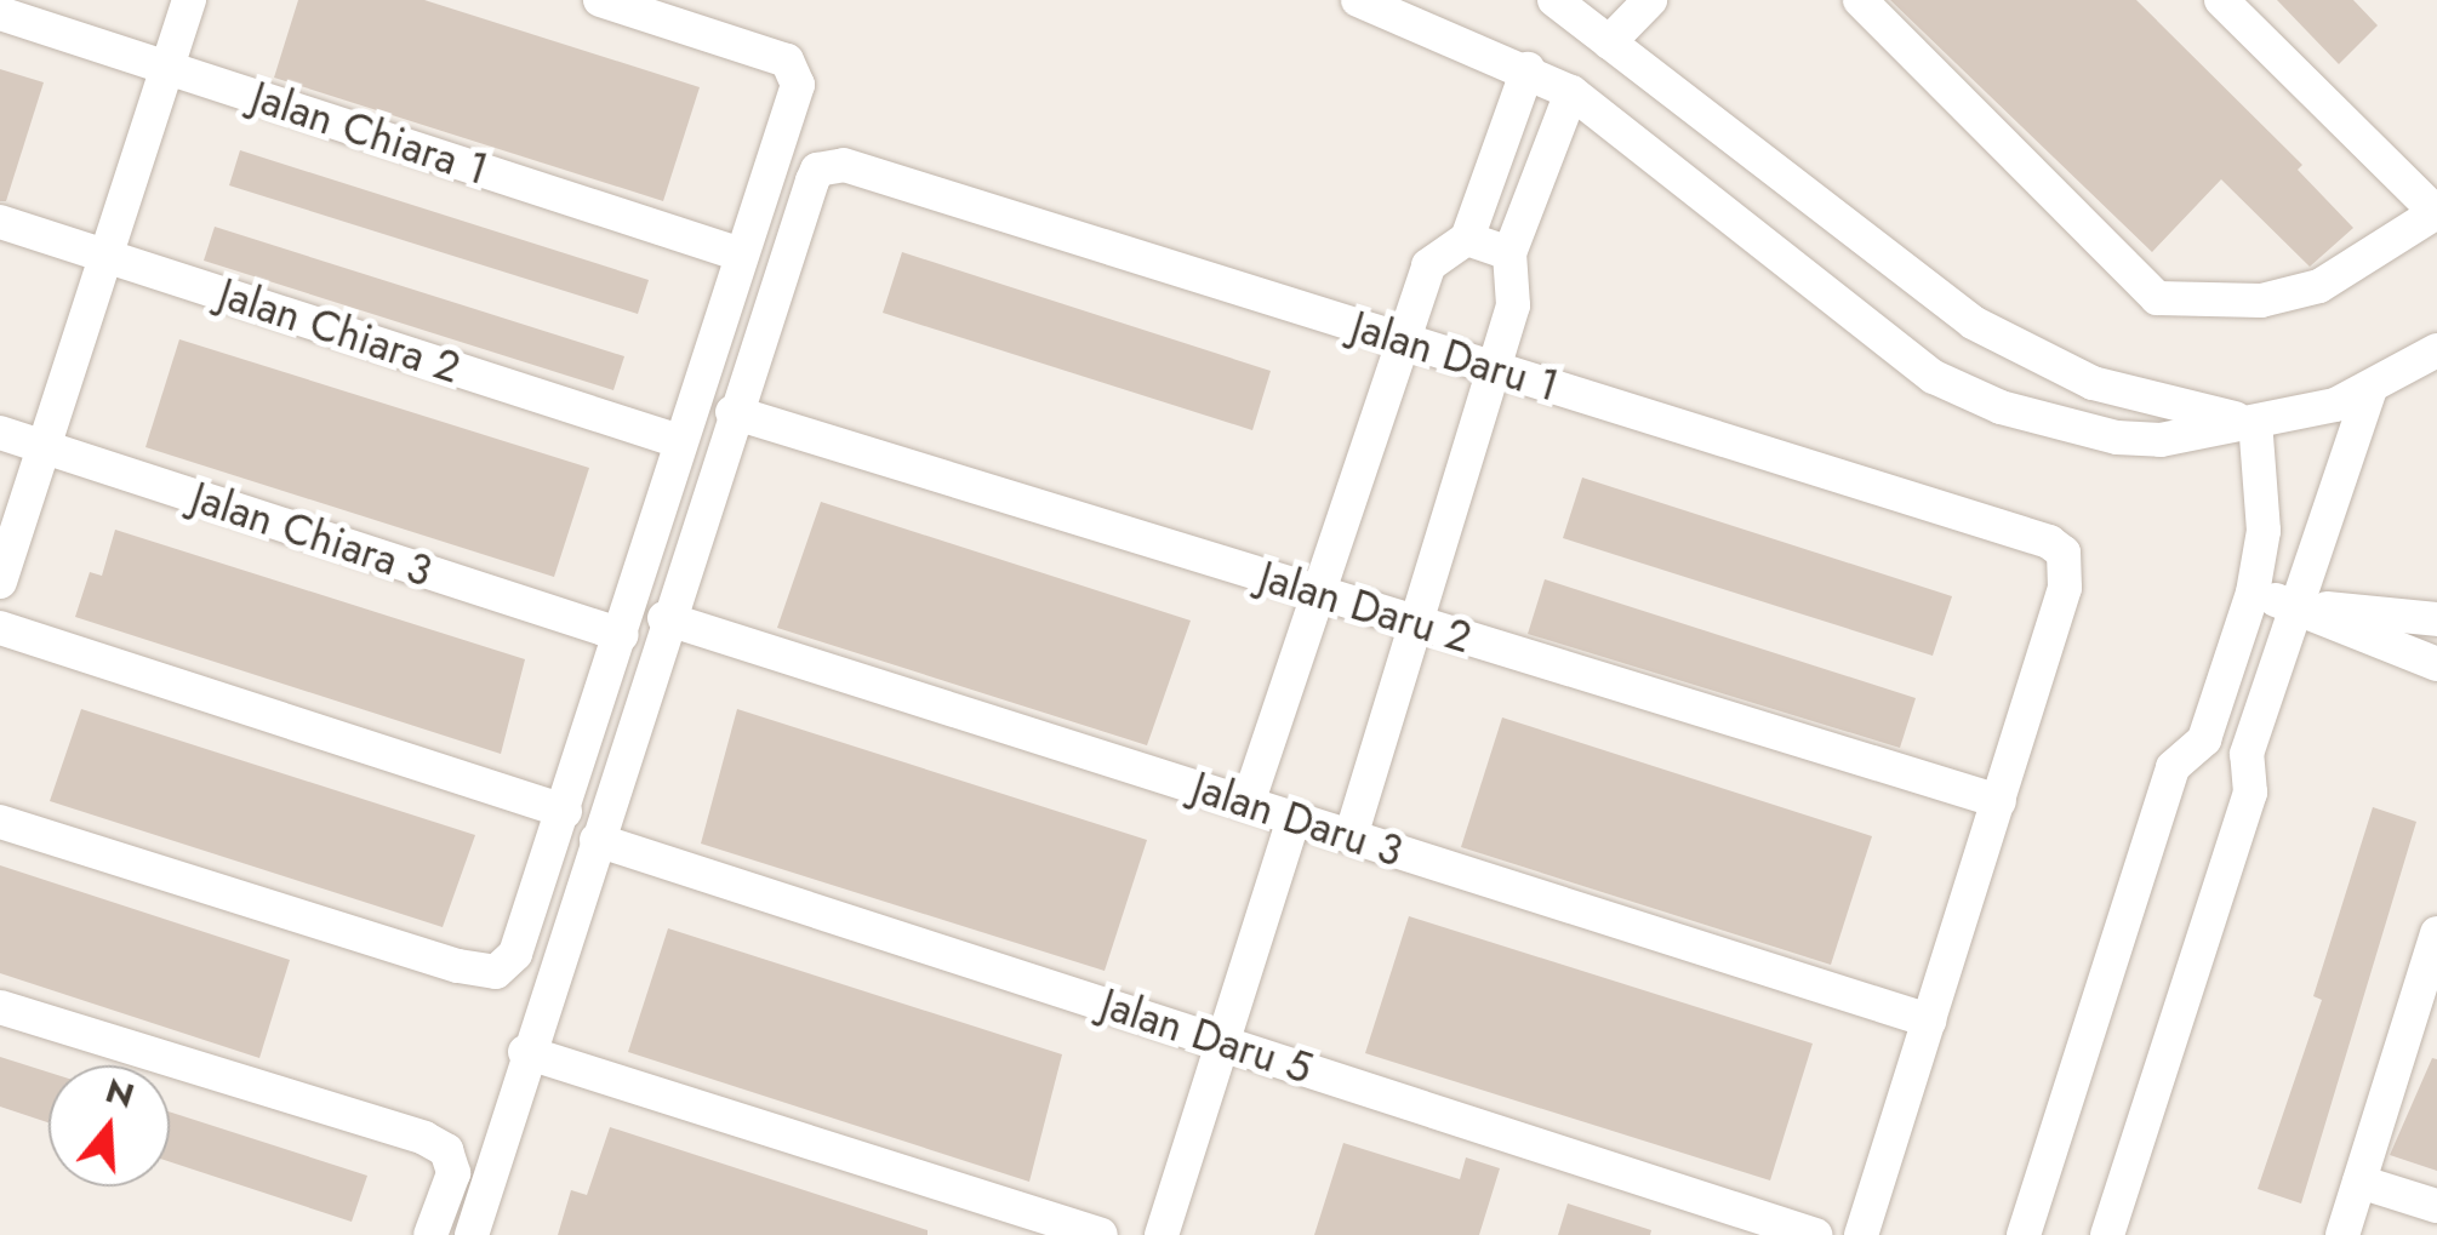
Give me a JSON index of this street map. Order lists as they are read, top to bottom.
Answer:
{
  "streets": {
    "street": [
      "Jalan Chiara 1",
      "Jalan Chiara 2",
      "Jalan Daru 1",
      "Jalan Chiara 3",
      "Jalan Daru 2",
      "Jalan Daru 3",
      "Jalan Daru 5"
    ]
  },
  "crossings": [
    ["Jalan Daru 1", "Jalan Daru 2"]
  ],
  "north": "top"
}
